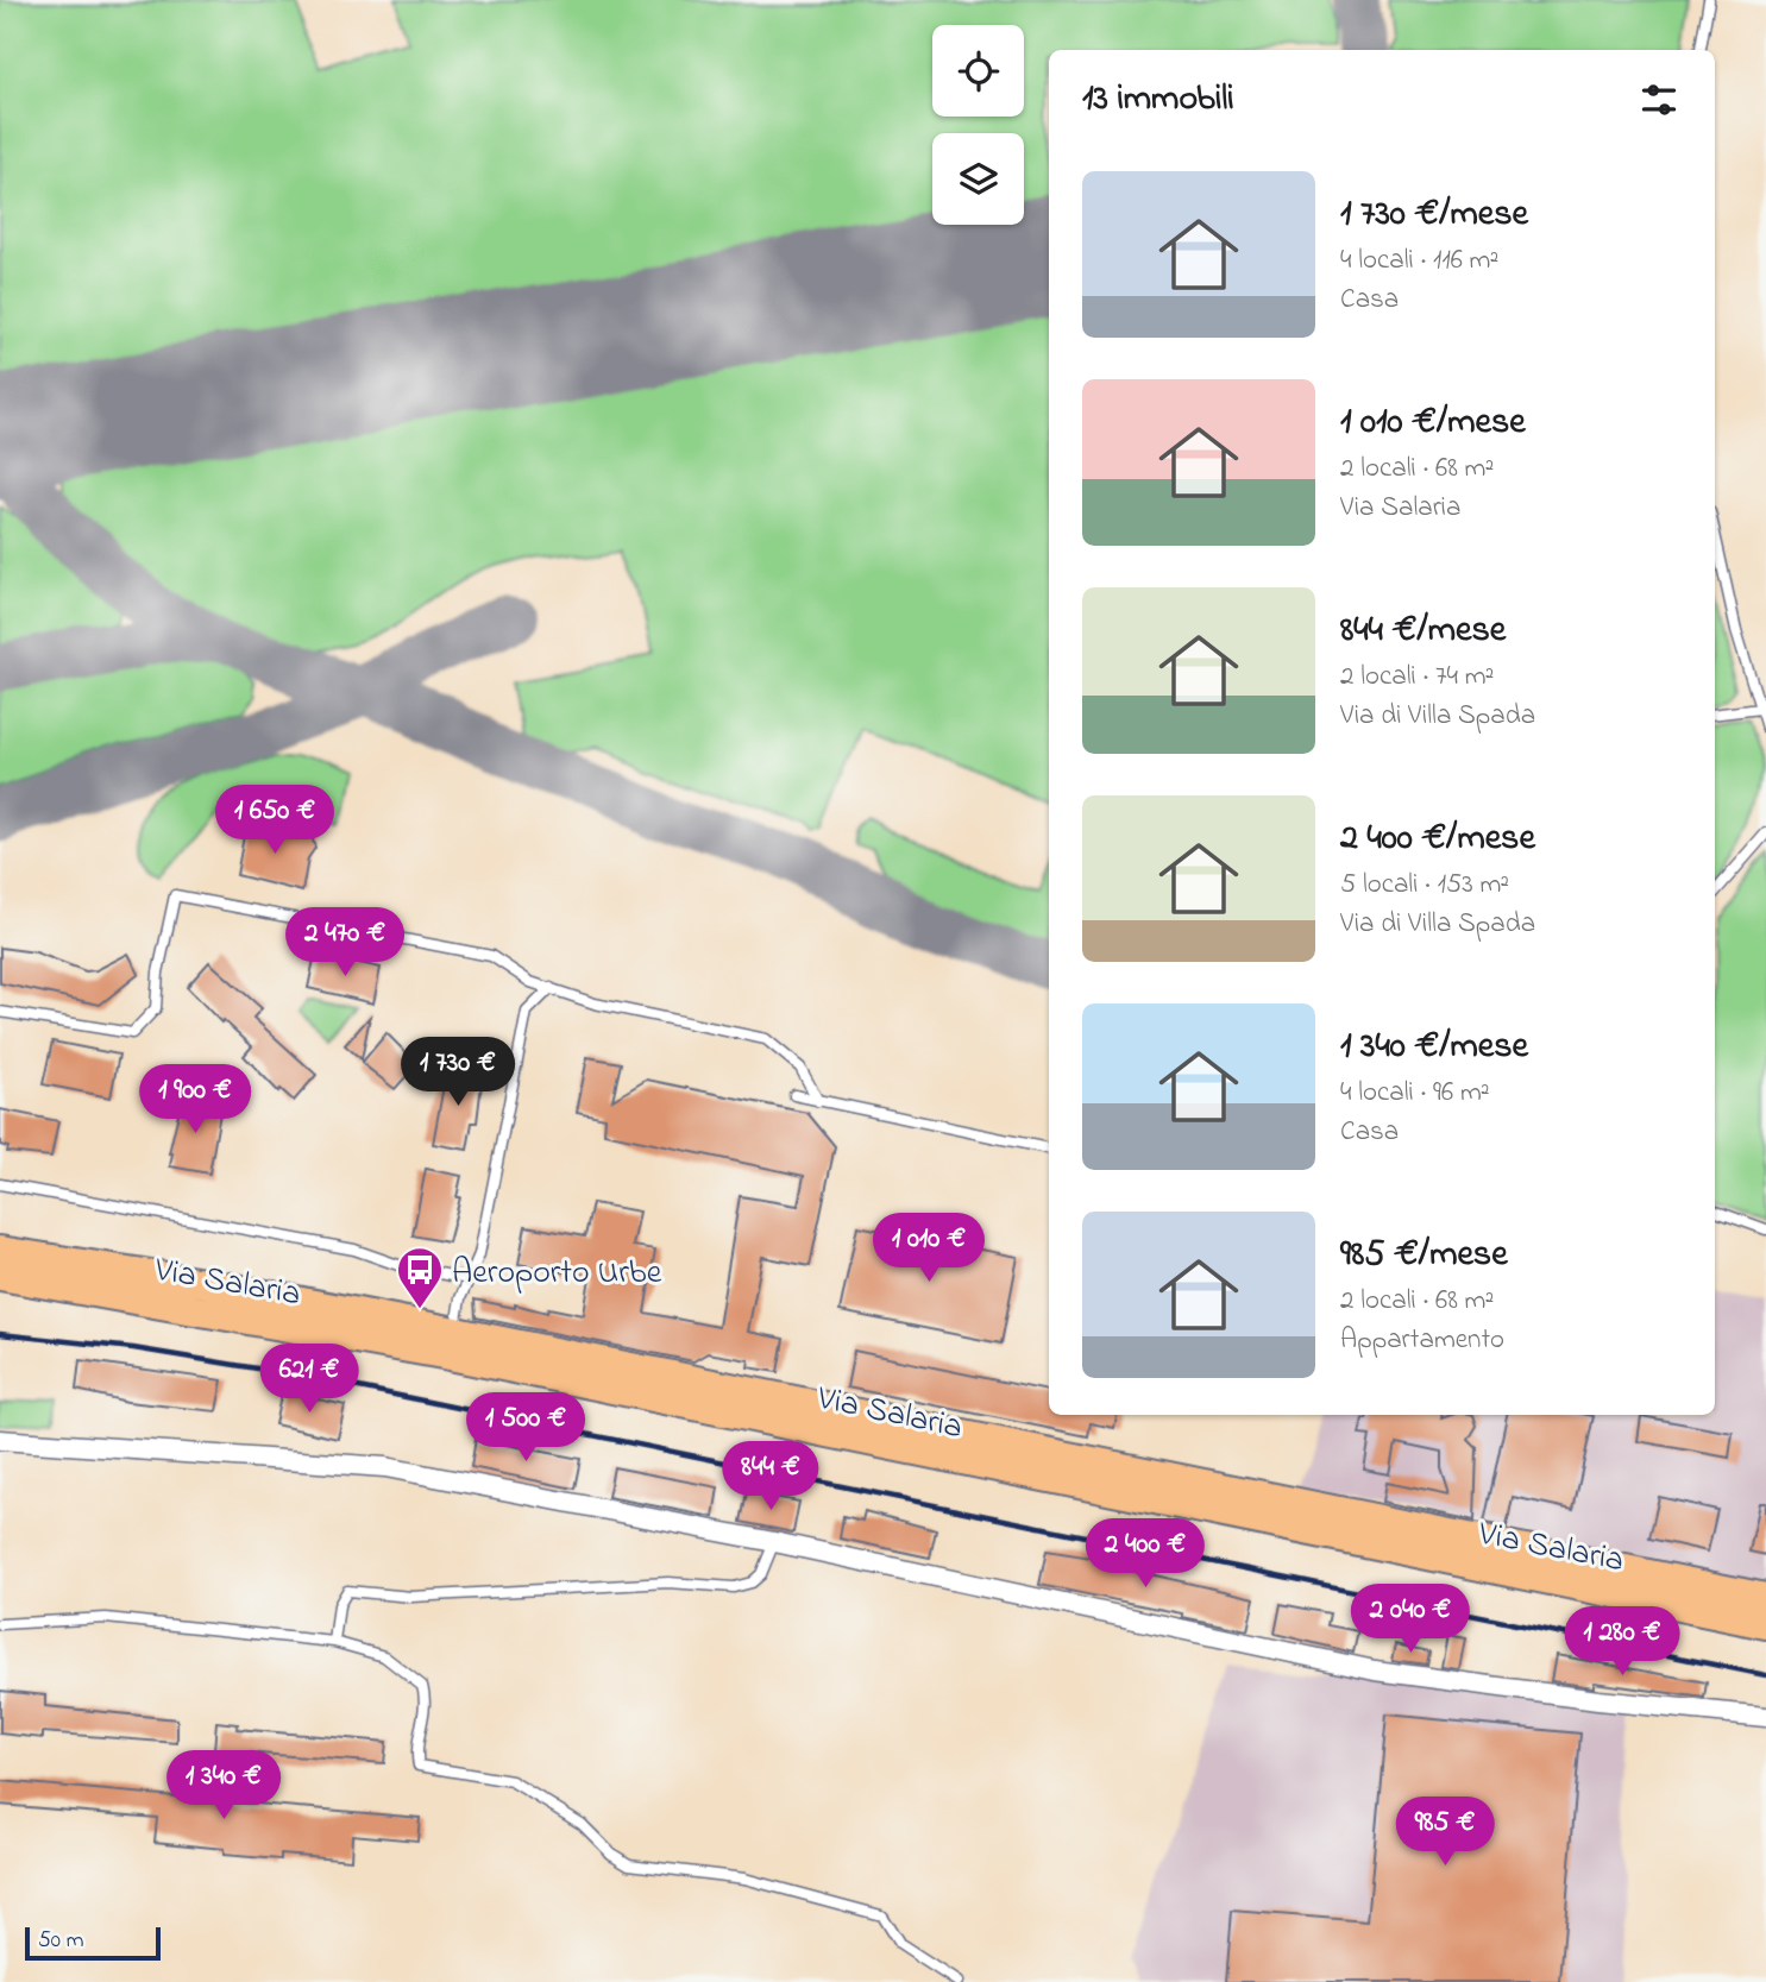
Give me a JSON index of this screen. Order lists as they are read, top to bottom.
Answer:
{
  "streets": {
    "main road": ["Via Salaria"]
  },
  "places": {
    "bus stop": ["Aeroporto Urbe"]
  },
  "scale_bar": "50 m",
  "page": {
    "heading": "13 immobili",
    "list": [
      {
        "name": "1 730 €/mese",
        "note": "4 locali · 116 m² · Casa"
      },
      {
        "name": "1 010 €/mese",
        "note": "2 locali · 68 m² · Via Salaria"
      },
      {
        "name": "844 €/mese",
        "note": "2 locali · 74 m² · Via di Villa Spada"
      },
      {
        "name": "2 400 €/mese",
        "note": "5 locali · 153 m² · Via di Villa Spada"
      },
      {
        "name": "1 340 €/mese",
        "note": "4 locali · 96 m² · Casa"
      },
      {
        "name": "985 €/mese",
        "note": "2 locali · 68 m² · Appartamento"
      }
    ],
    "price": [
      "1 650 €",
      "2 470 €",
      "1 730 €",
      "1 900 €",
      "1 010 €",
      "621 €",
      "1 500 €",
      "844 €",
      "2 400 €",
      "2 040 €",
      "1 280 €",
      "1 340 €",
      "985 €"
    ],
    "scale": "50 m"
  }
}
